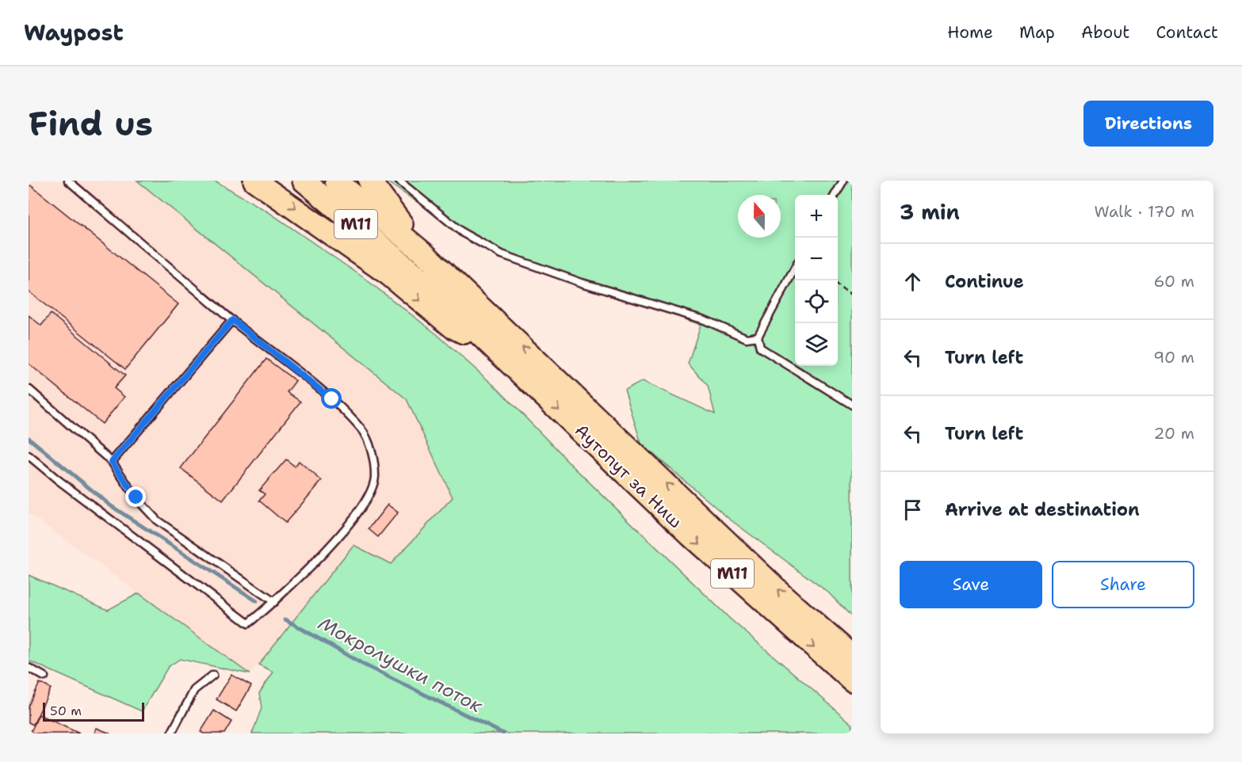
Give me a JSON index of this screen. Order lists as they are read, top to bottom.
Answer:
{
  "streets": {
    "highway": ["M11", "Аутопут за Ниш"]
  },
  "crossings": [
    ["M11", "Аутопут за Ниш"]
  ],
  "water": ["Мокролушки поток"],
  "scale_bar": "50 m",
  "north": "top",
  "page": {
    "header": "Waypost",
    "nav": [
      "Home",
      "Map",
      "About",
      "Contact"
    ],
    "buttons": [
      "Directions",
      ["Save", "Share"]
    ],
    "title": "Find us",
    "heading": ["3 min", "Walk · 170 m"],
    "map_buttons": ["+", "−"],
    "list": [
      ["Continue", "60 m"],
      ["Turn left", "90 m"],
      ["Turn left", "20 m"],
      "Arrive at destination"
    ],
    "scale": "50 m"
  }
}
